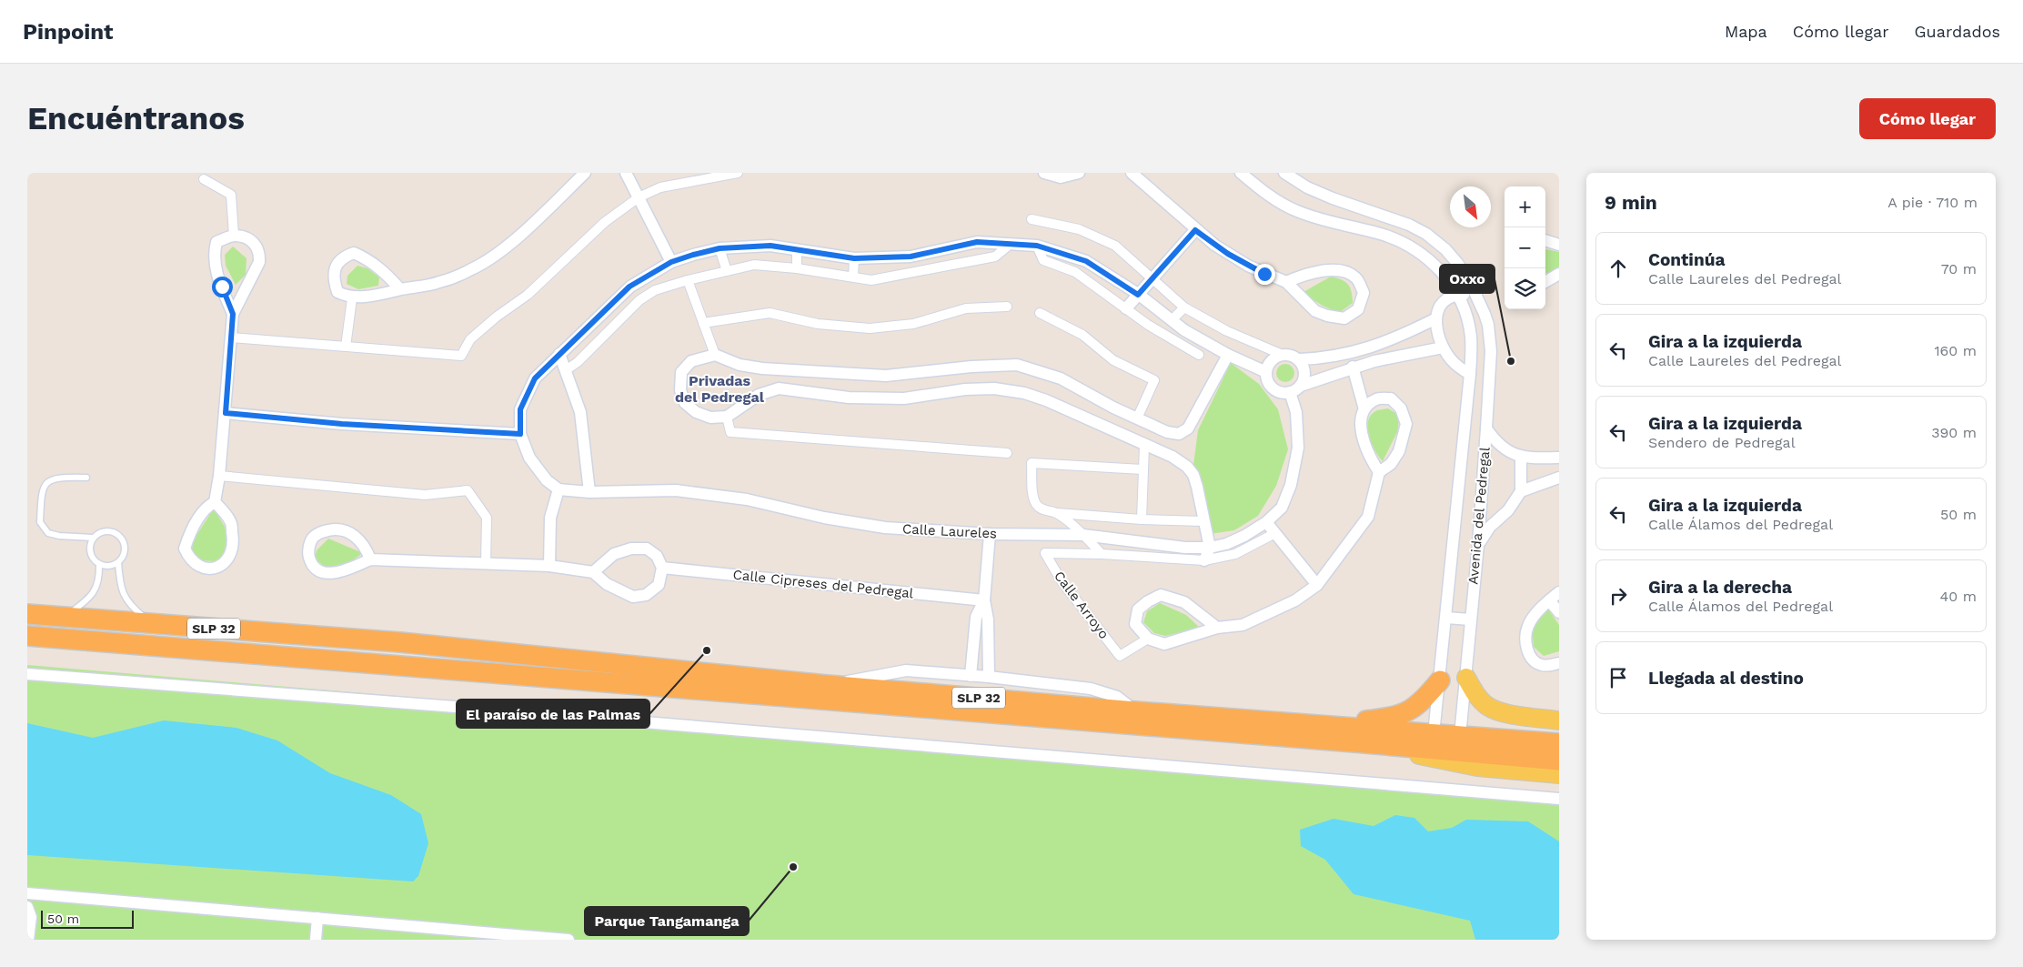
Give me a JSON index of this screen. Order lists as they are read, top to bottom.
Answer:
{
  "streets": {
    "highway": ["SLP 32"],
    "street": [
      "Avenida del Pedregal",
      "Calle Laureles",
      "Calle Cipreses del Pedregal",
      "Calle Arroyo"
    ]
  },
  "crossings": [
    ["Avenida del Pedregal", "SLP 32"]
  ],
  "districts": ["Privadas del Pedregal"],
  "places": ["Oxxo", "El paraíso de las Palmas", "Parque Tangamanga"],
  "scale_bar": "50 m",
  "north": "bottom right",
  "page": {
    "header": "Pinpoint",
    "nav": ["Mapa", "Cómo llegar", "Guardados"],
    "buttons": "Cómo llegar",
    "title": "Encuéntranos",
    "heading": ["9 min", "A pie · 710 m"],
    "map_buttons": ["+", "−"],
    "list": [
      ["Continúa", "Calle Laureles del Pedregal", "70 m"],
      ["Gira a la izquierda", "Calle Laureles del Pedregal", "160 m"],
      ["Gira a la izquierda", "Sendero de Pedregal", "390 m"],
      ["Gira a la izquierda", "Calle Álamos del Pedregal", "50 m"],
      ["Gira a la derecha", "Calle Álamos del Pedregal", "40 m"],
      "Llegada al destino"
    ],
    "scale": "50 m"
  }
}
